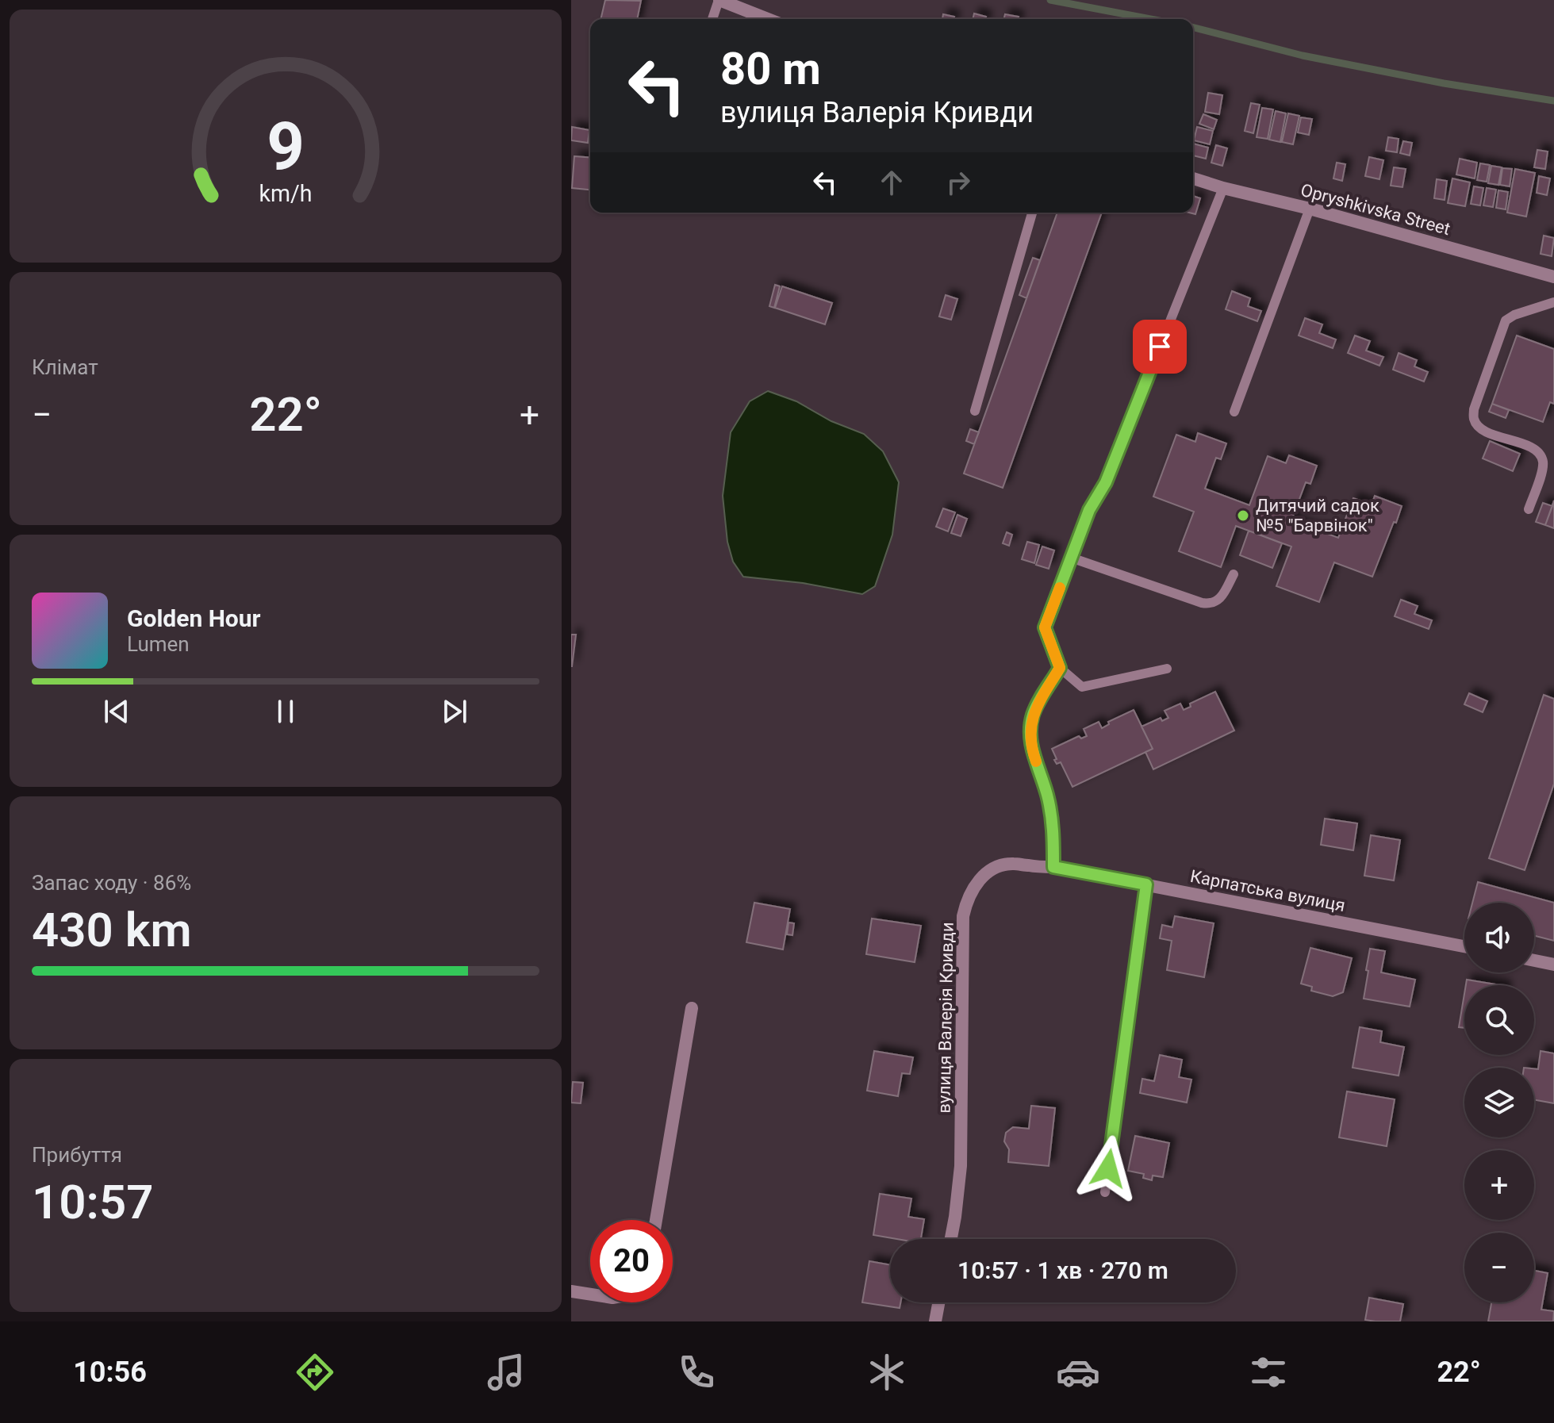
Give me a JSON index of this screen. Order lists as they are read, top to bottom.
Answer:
{
  "streets": {
    "street": ["Opryshkivska Street", "вулиця Валерія Кривди"]
  },
  "places": ["Дитячий садок №5 \"Барвінок\""],
  "page": {
    "turn": ["80 m", "вулиця Валерія Кривди"],
    "tile": [
      "Клімат",
      ["Запас ходу · 86%", "430 km"],
      ["Прибуття", "10:57"]
    ],
    "heat": ["−", "22°", "+"],
    "song": ["Golden Hour", "Lumen"],
    "map_buttons": ["+", "−"],
    "limit": "20",
    "trip": "10:57 · 1 хв · 270 m",
    "tabs": ["10:56", "22°"],
    "gauge": ["9", "km/h"]
  }
}
